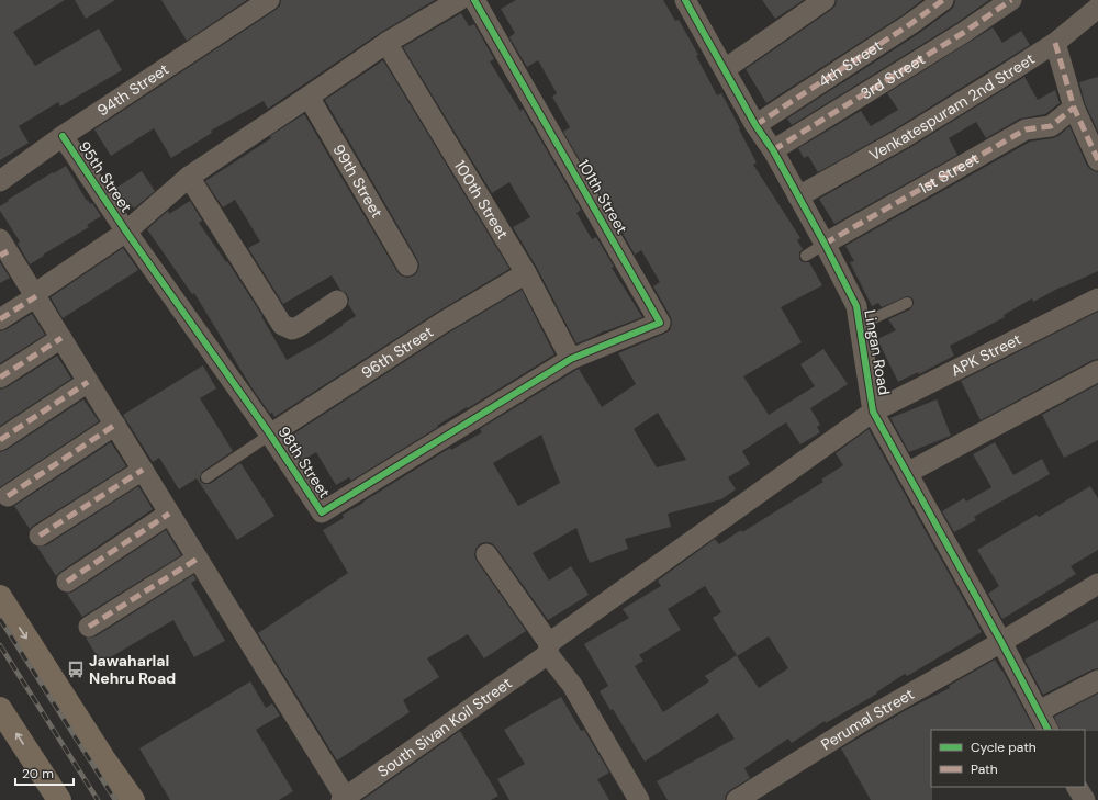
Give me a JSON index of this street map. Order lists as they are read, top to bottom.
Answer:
{
  "streets": {
    "street": [
      "4th Street",
      "3rd Street",
      "94th Street",
      "Venkatespuram 2nd Street",
      "1st Street",
      "95th Street",
      "99th Street",
      "101th Street",
      "100th Street",
      "96th Street",
      "Lingan Road",
      "APK Street",
      "98th Street",
      "Perumal Street",
      "South Sivan Koil Street"
    ]
  },
  "crossings": [
    ["4th Street", "Lingan Road"],
    ["3rd Street", "Lingan Road"],
    ["94th Street", "95th Street"],
    ["Venkatespuram 2nd Street", "Lingan Road"],
    ["1st Street", "Lingan Road"],
    ["95th Street", "99th Street"],
    ["95th Street", "100th Street"],
    ["95th Street", "98th Street"],
    ["101th Street", "100th Street"],
    ["101th Street", "98th Street"],
    ["100th Street", "96th Street"],
    ["100th Street", "98th Street"],
    ["96th Street", "98th Street"],
    ["Lingan Road", "APK Street"],
    ["Lingan Road", "Perumal Street"],
    ["APK Street", "South Sivan Koil Street"]
  ],
  "places": {
    "bus stop": ["Jawaharlal Nehru Road"]
  },
  "legend": ["Cycle path", "Path"],
  "scale_bar": "20 m"
}
